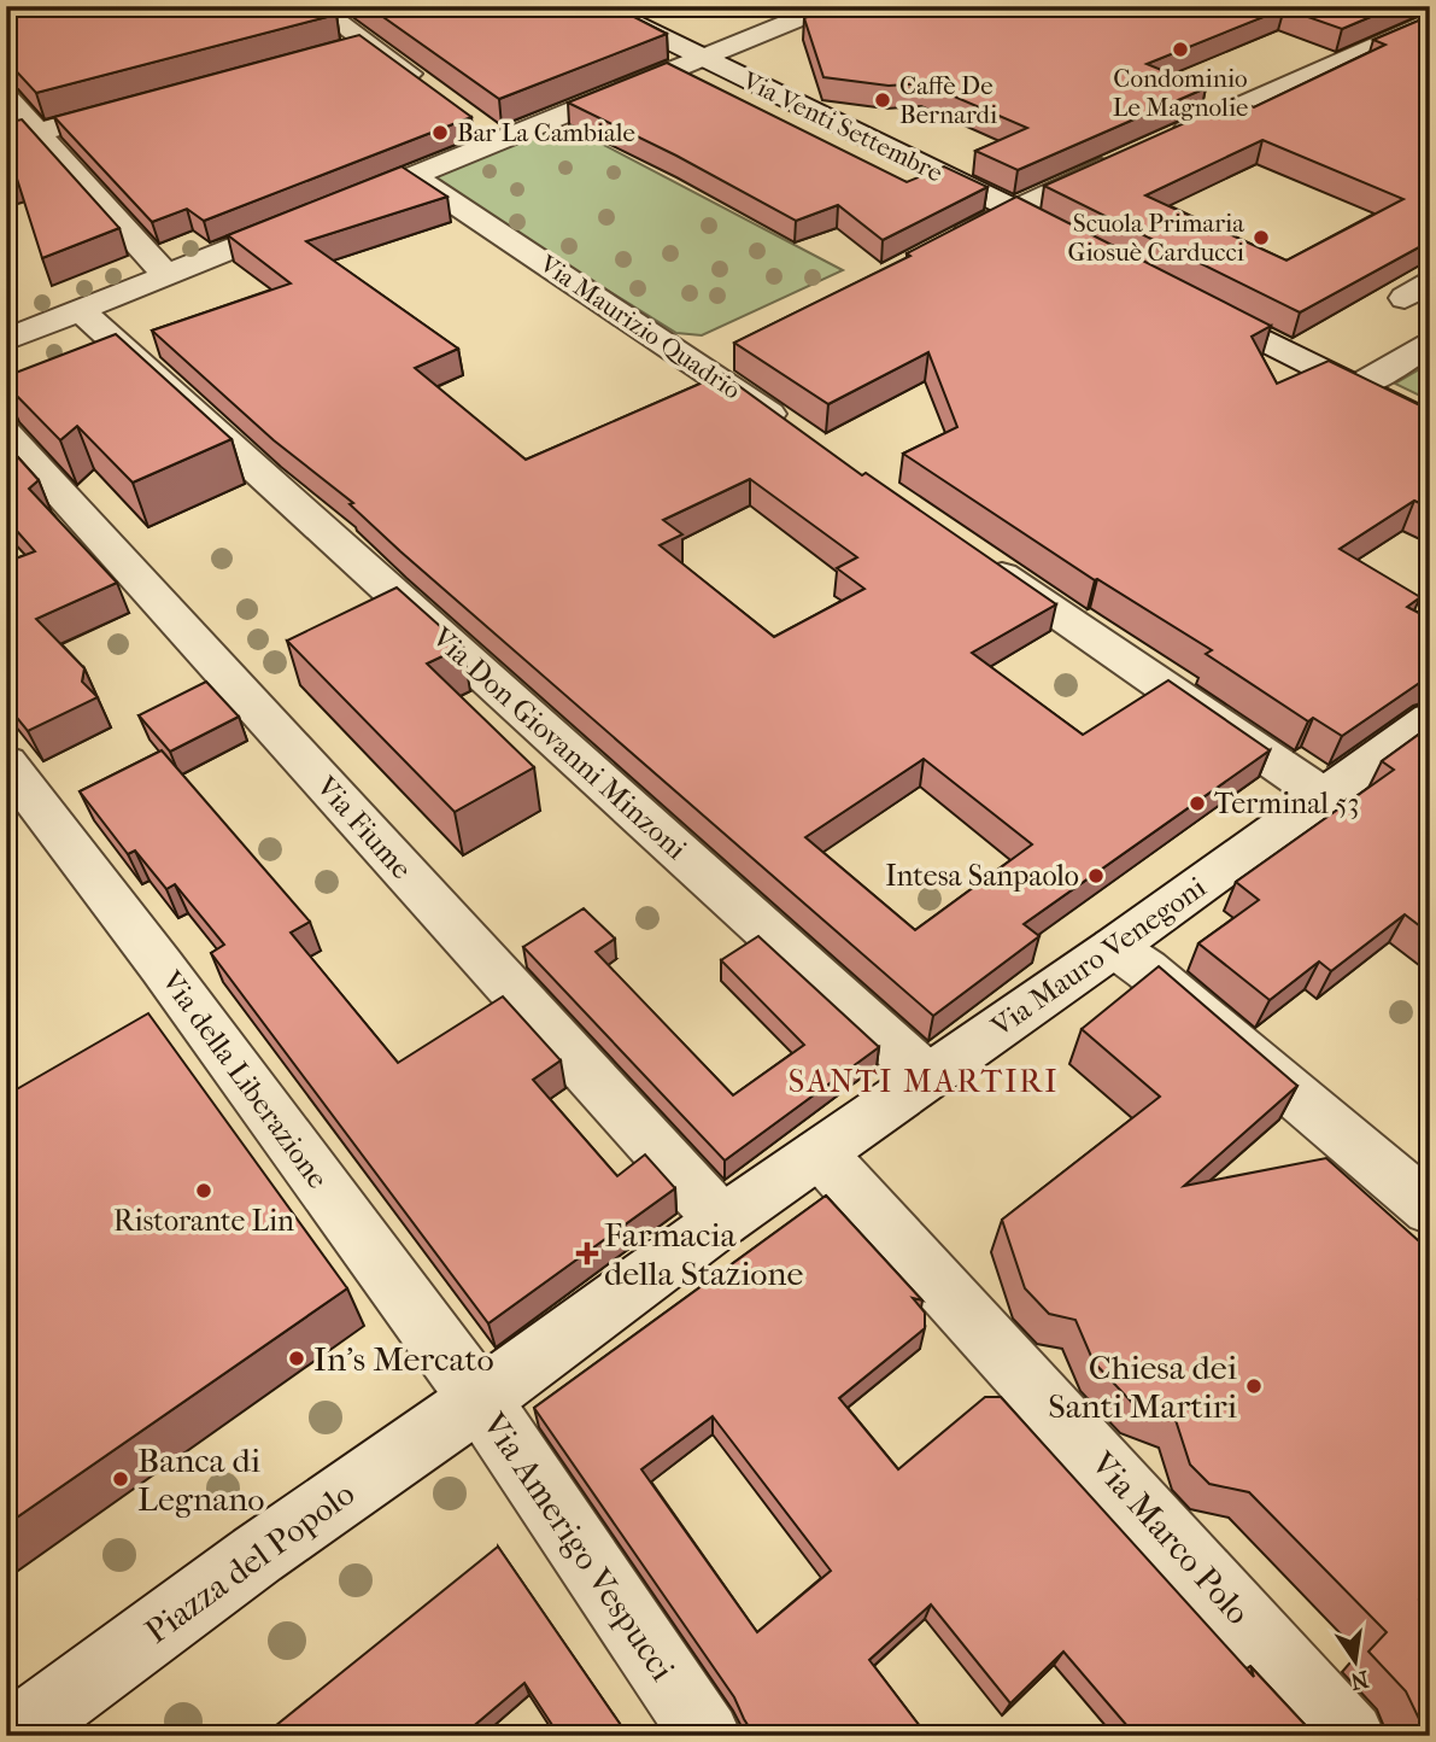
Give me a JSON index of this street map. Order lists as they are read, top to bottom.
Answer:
{
  "streets": {
    "street": [
      "Via Venti Settembre",
      "Via Maurizio Quadrio",
      "Via Don Giovanni Minzoni",
      "Via Fiume",
      "Via Mauro Venegoni",
      "Via della Liberazione",
      "Via Marco Polo",
      "Via Amerigo Vespucci",
      "Piazza del Popolo"
    ]
  },
  "crossings": [
    ["Via Don Giovanni Minzoni", "Via Mauro Venegoni"],
    ["Via Fiume", "Via Mauro Venegoni"],
    ["Via Mauro Venegoni", "Via della Liberazione"],
    ["Via Mauro Venegoni", "Via Marco Polo"],
    ["Via Mauro Venegoni", "Via Amerigo Vespucci"],
    ["Via Mauro Venegoni", "Piazza del Popolo"],
    ["Via della Liberazione", "Via Amerigo Vespucci"],
    ["Via della Liberazione", "Piazza del Popolo"],
    ["Via Amerigo Vespucci", "Piazza del Popolo"]
  ],
  "districts": ["SANTI MARTIRI"],
  "places": {
    "other": [
      "Condominio Le Magnolie",
      "Caffè De Bernardi",
      "Bar La Cambiale",
      "Scuola Primaria Giosuè Carducci",
      "Terminal 53",
      "Intesa Sanpaolo",
      "Ristorante Lin",
      "In's Mercato",
      "Chiesa dei Santi Martiri",
      "Banca di Legnano"
    ],
    "health": ["Farmacia della Stazione"]
  },
  "north": "bottom"
}
